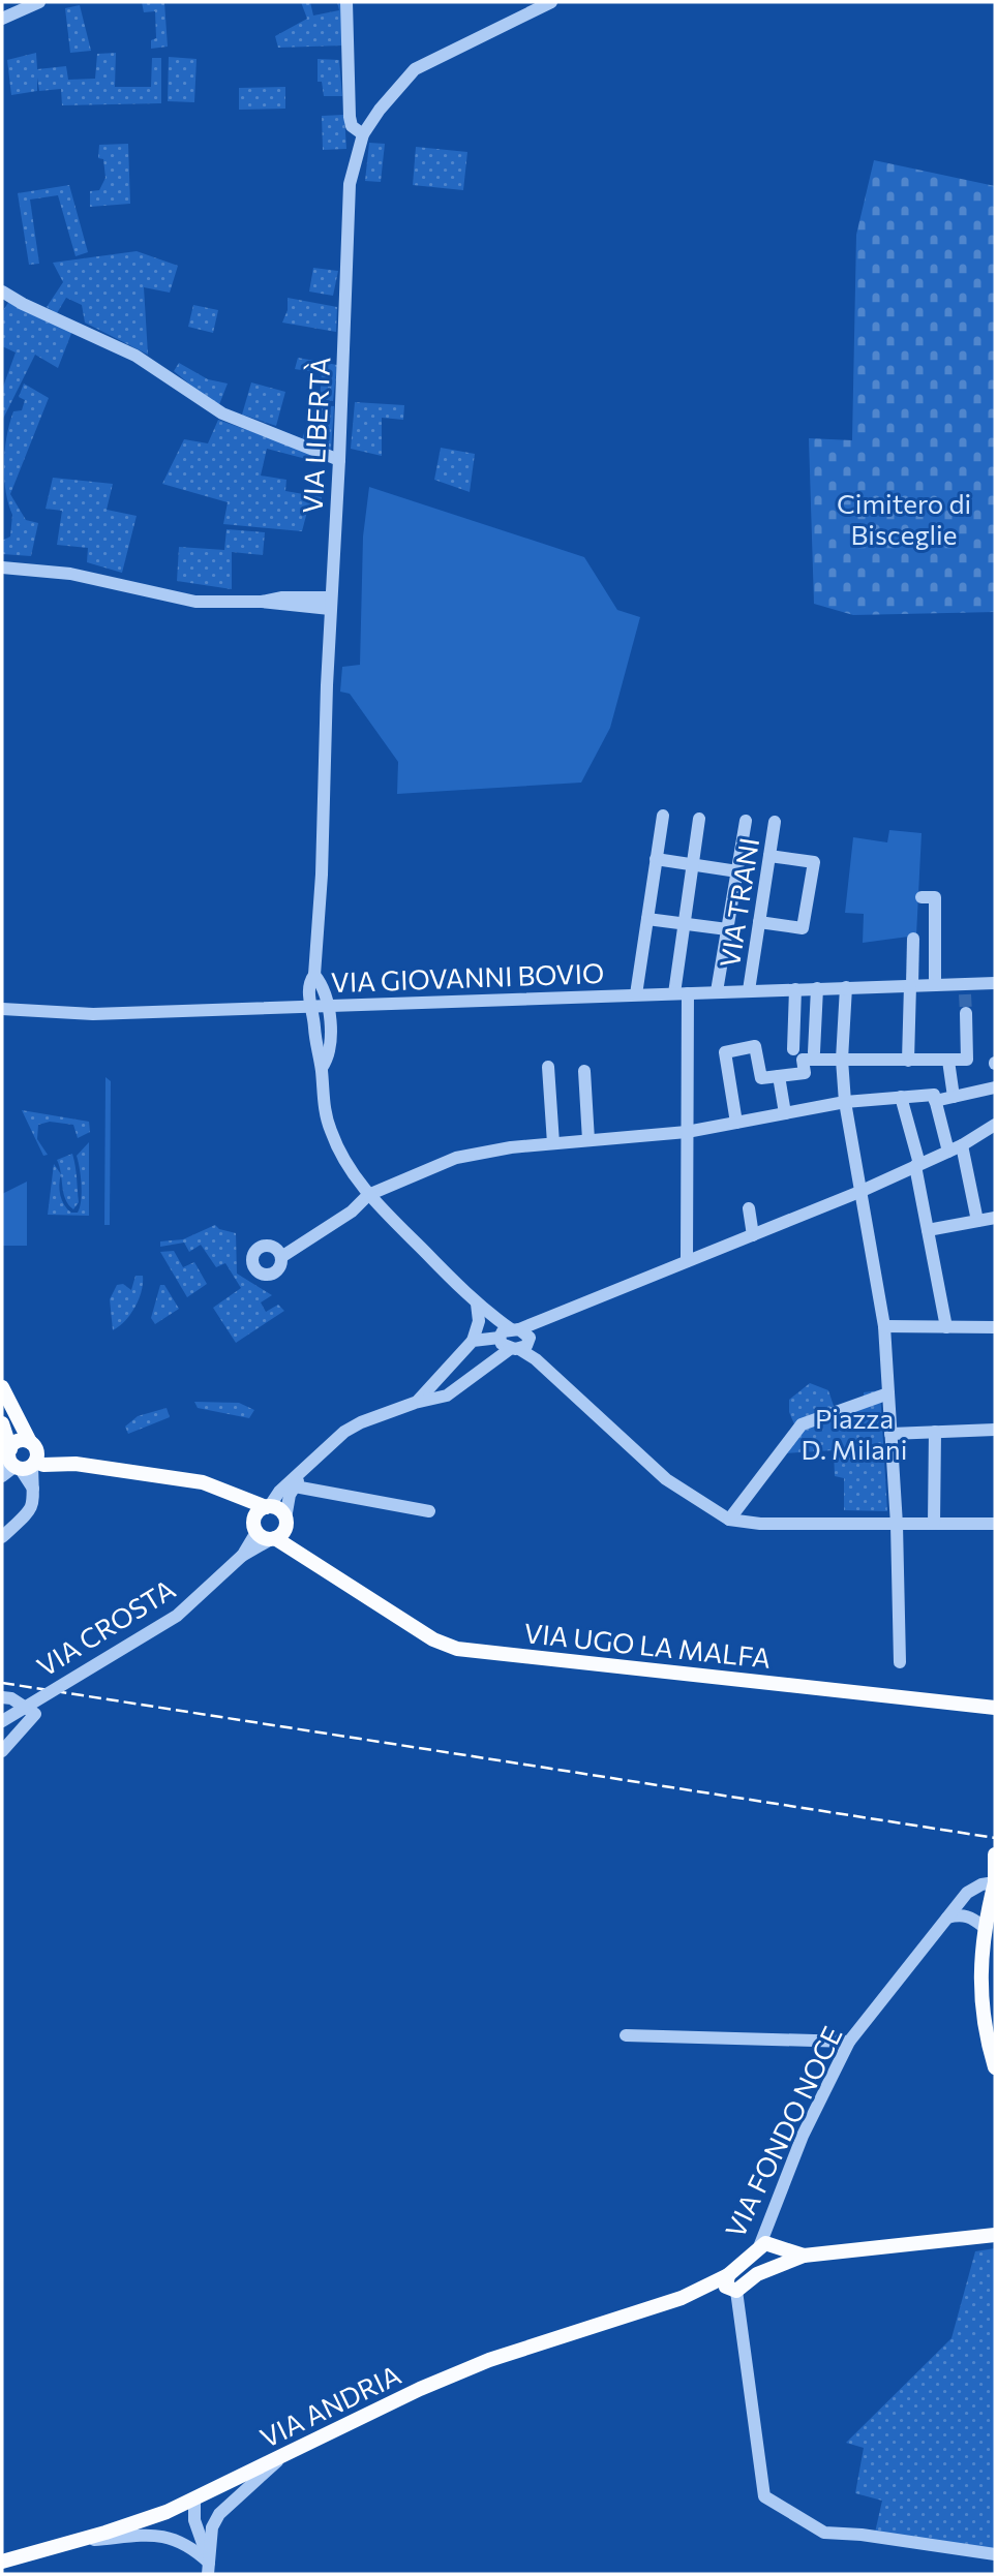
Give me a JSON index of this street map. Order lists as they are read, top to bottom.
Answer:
{
  "streets": {
    "main road": ["VIA UGO LA MALFA", "VIA FONDO NOCE", "VIA ANDRIA"],
    "street": [
      "VIA LIBERTÀ",
      "VIA TRANI",
      "VIA GIOVANNI BOVIO",
      "VIA CROSTA"
    ]
  },
  "crossings": [
    ["VIA LIBERTÀ", "VIA GIOVANNI BOVIO"],
    ["VIA TRANI", "VIA GIOVANNI BOVIO"],
    ["VIA FONDO NOCE", "VIA ANDRIA"]
  ],
  "parks": ["Cimitero di Bisceglie", "Piazza D. Milani"]
}
